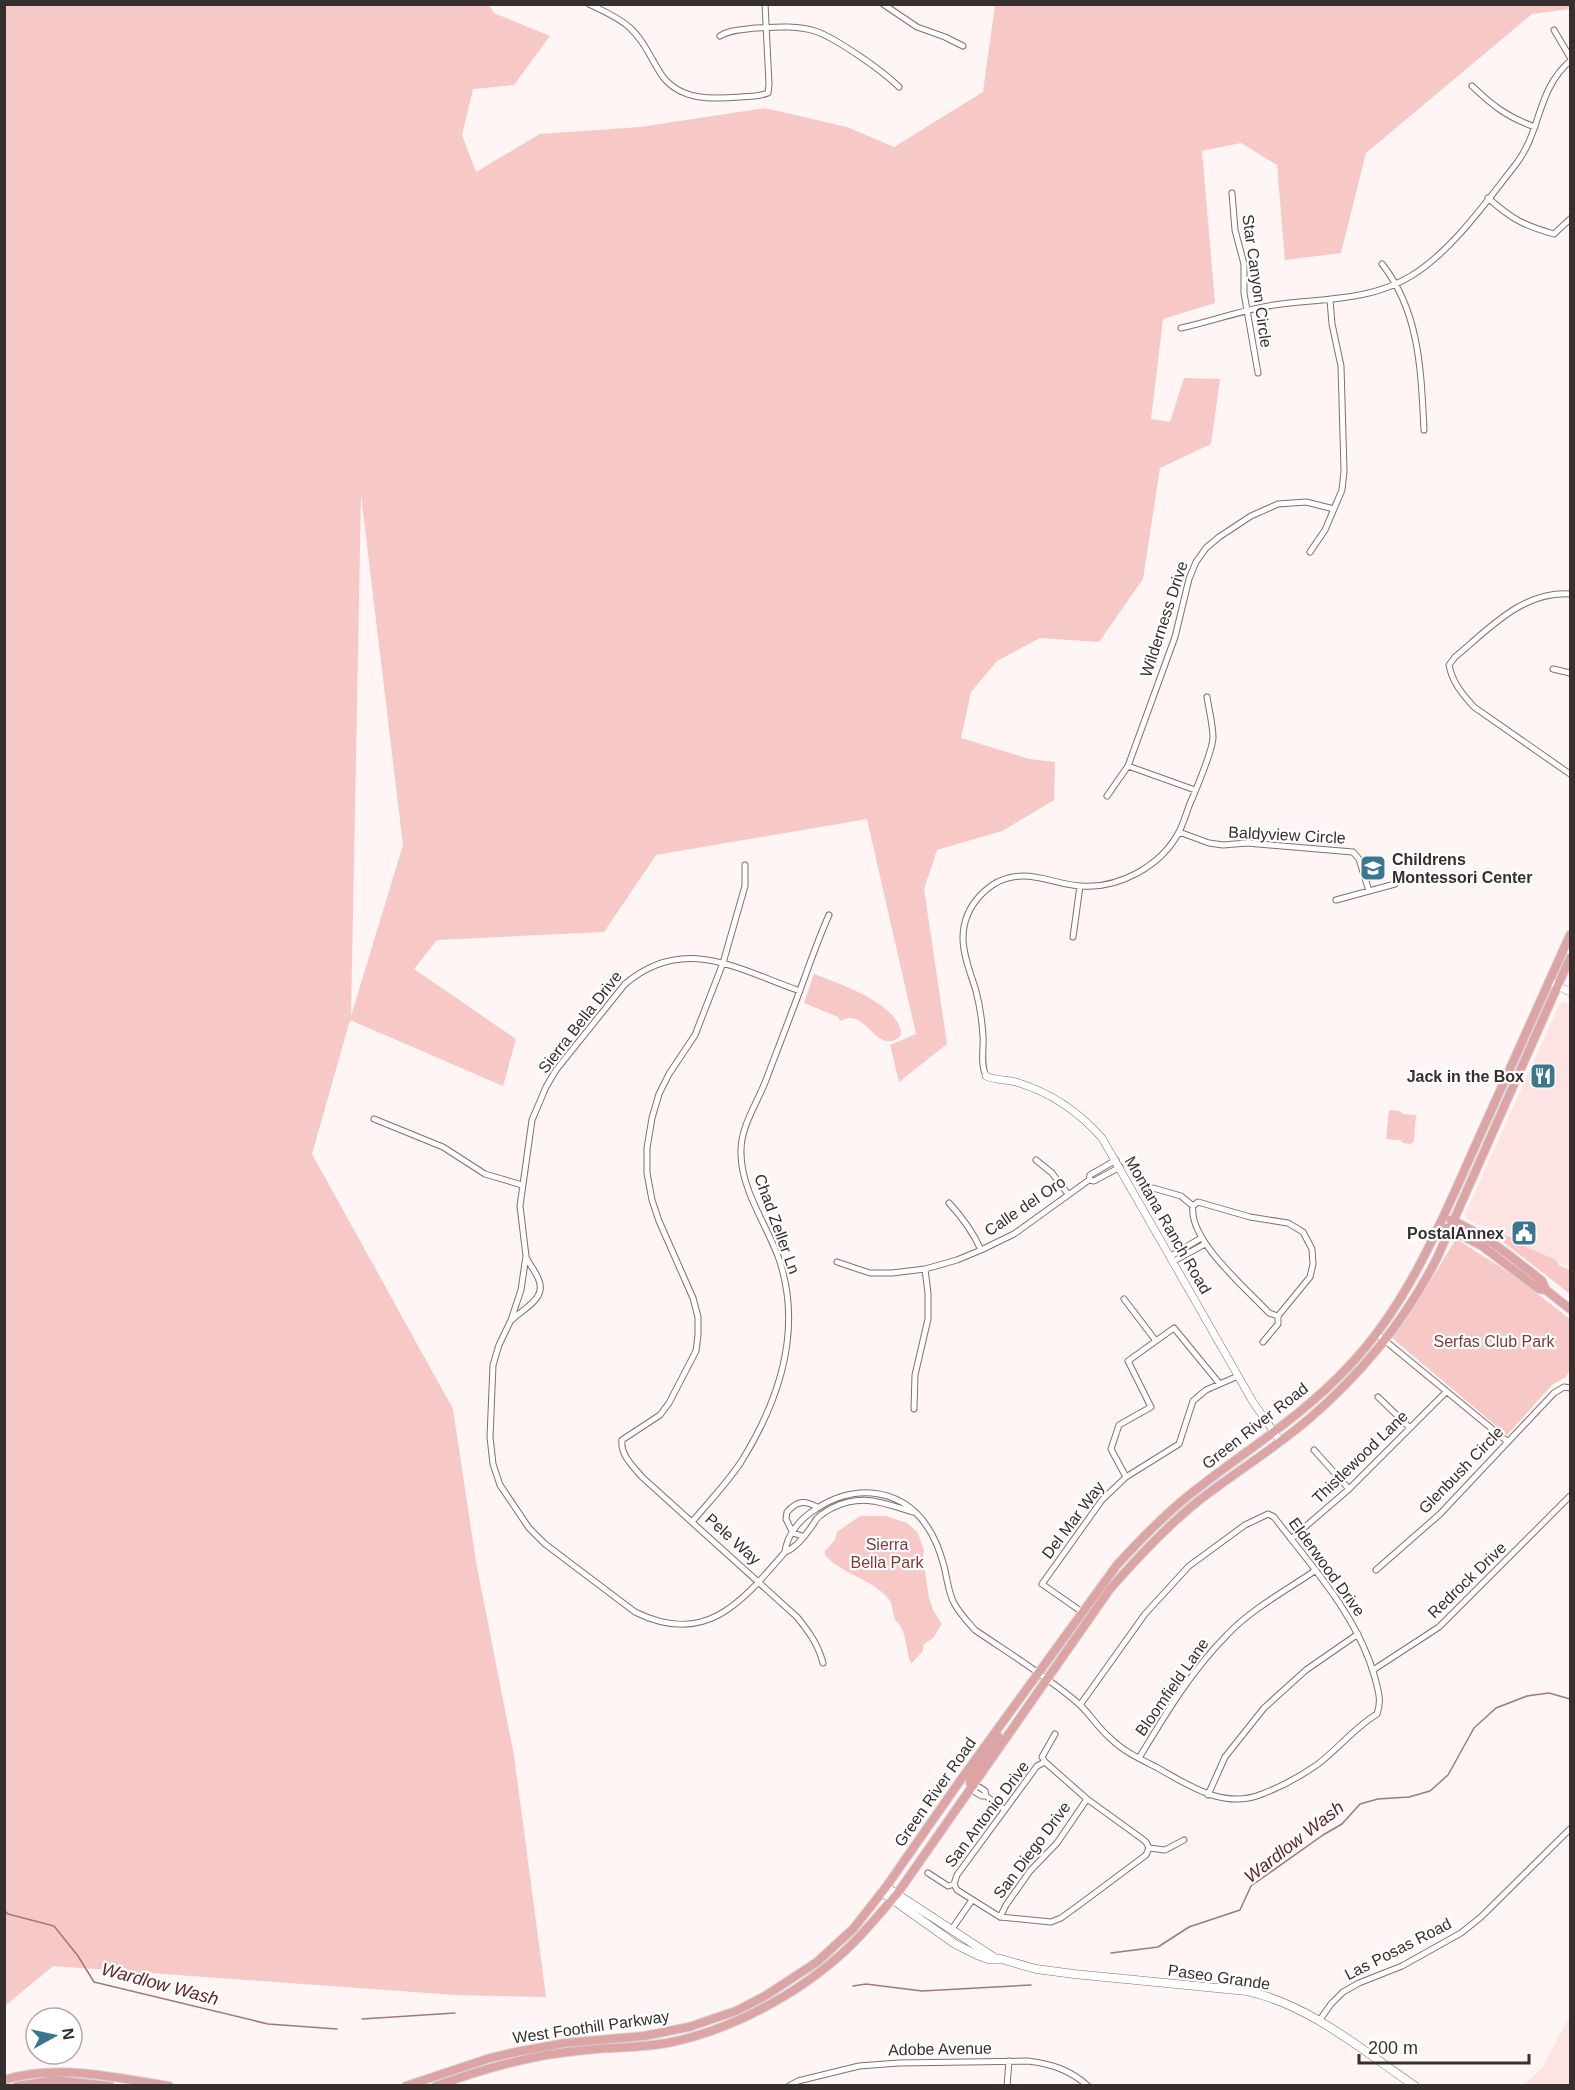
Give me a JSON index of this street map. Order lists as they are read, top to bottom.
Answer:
{
  "streets": {
    "main road": ["Green River Road", "Paseo Grande", "West Foothill Parkway"],
    "street": [
      "Star Canyon Circle",
      "Wilderness Drive",
      "Baldyview Circle",
      "Sierra Bella Drive",
      "Calle del Oro",
      "Chad Zeller Ln",
      "Montana Ranch Road",
      "Thistlewood Lane",
      "Glenbush Circle",
      "Del Mar Way",
      "Pele Way",
      "Elderwood Drive",
      "Redrock Drive",
      "Bloomfield Lane",
      "San Antonio Drive",
      "San Diego Drive",
      "Las Posas Road",
      "Adobe Avenue"
    ]
  },
  "crossings": [
    ["Sierra Bella Drive", "Chad Zeller Ln"],
    ["Sierra Bella Drive", "Green River Road"],
    ["Sierra Bella Drive", "Pele Way"],
    ["Sierra Bella Drive", "Elderwood Drive"],
    ["Sierra Bella Drive", "Bloomfield Lane"],
    ["Calle del Oro", "Montana Ranch Road"],
    ["Chad Zeller Ln", "Pele Way"],
    ["Montana Ranch Road", "Green River Road"],
    ["Montana Ranch Road", "Del Mar Way"],
    ["Green River Road", "Del Mar Way"],
    ["Green River Road", "Paseo Grande"],
    ["Green River Road", "West Foothill Parkway"],
    ["Thistlewood Lane", "Elderwood Drive"],
    ["Elderwood Drive", "Redrock Drive"],
    ["Elderwood Drive", "Bloomfield Lane"],
    ["Las Posas Road", "Paseo Grande"],
    ["Paseo Grande", "West Foothill Parkway"]
  ],
  "water": ["Wardlow Wash"],
  "parks": ["Serfas Club Park", "Sierra Bella Park"],
  "places": {
    "school or university": ["Childrens Montessori Center"],
    "restaurant": ["Jack in the Box"],
    "public building": ["PostalAnnex"]
  },
  "scale_bar": "200 m",
  "north": "right"
}
